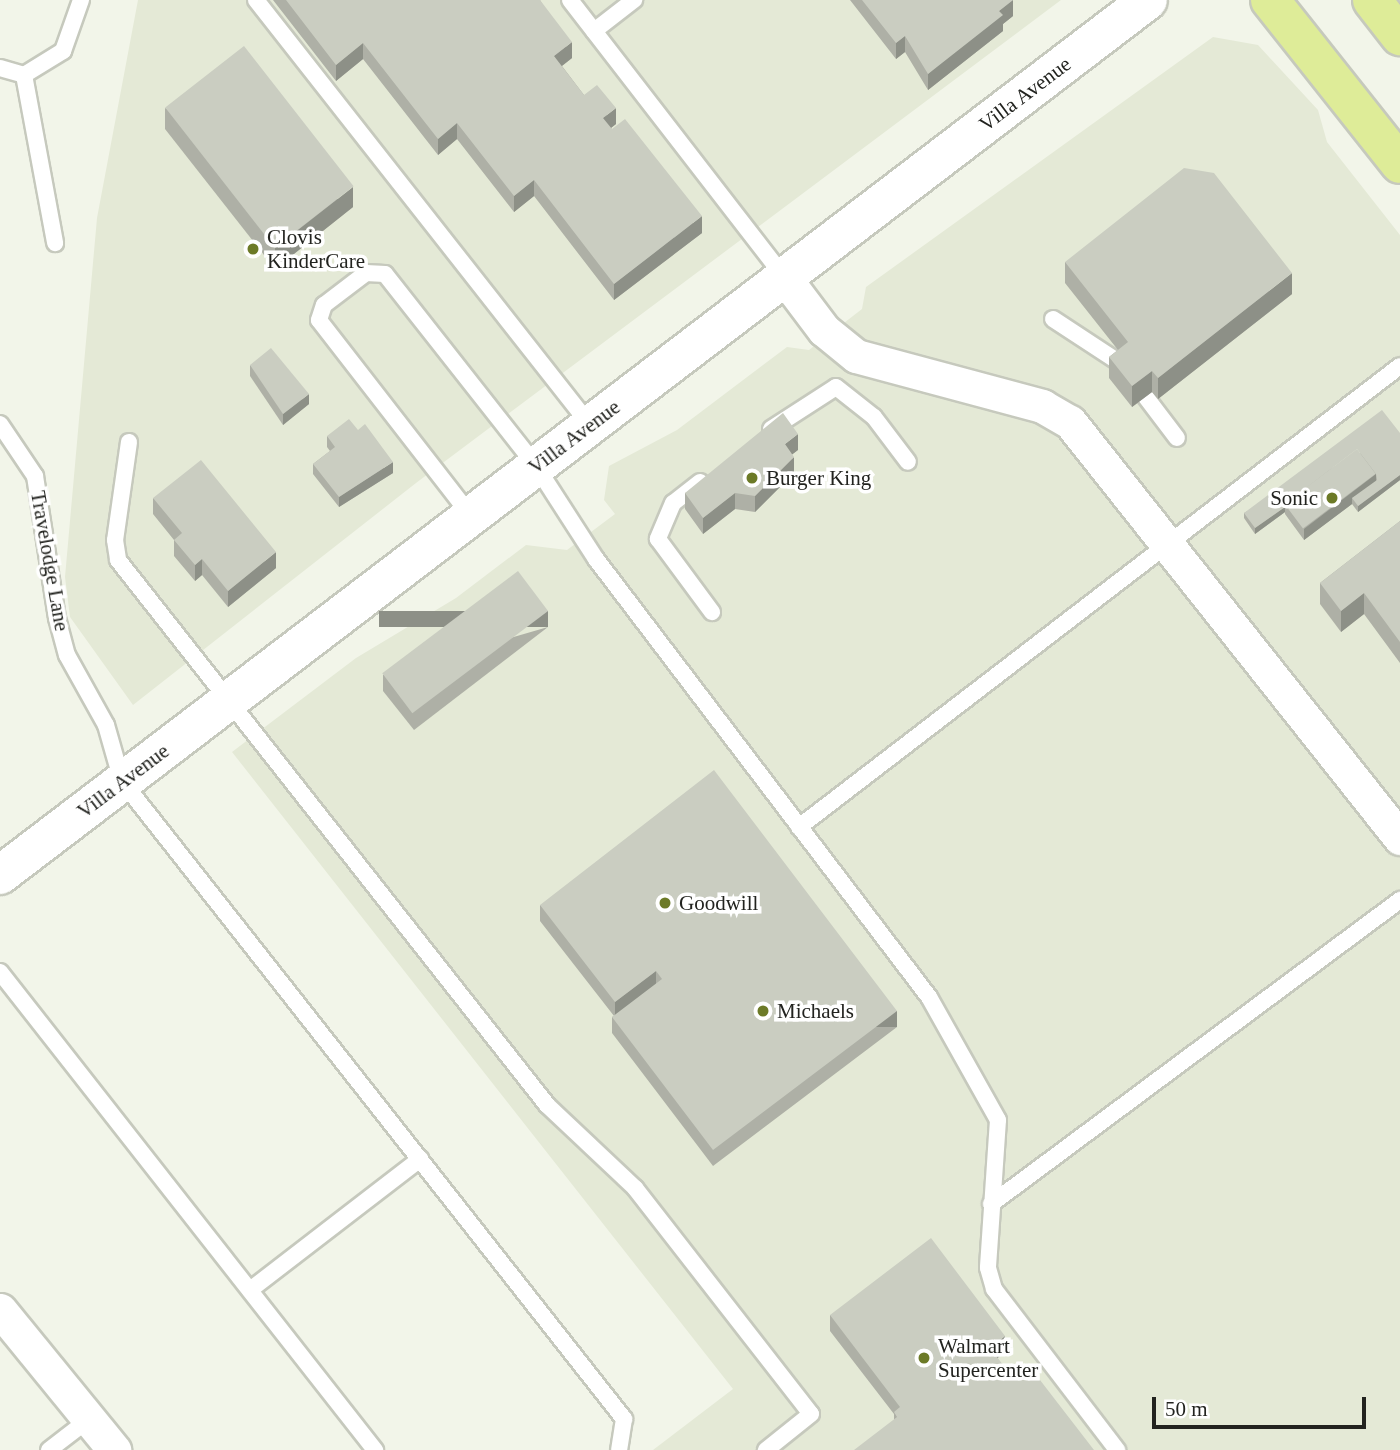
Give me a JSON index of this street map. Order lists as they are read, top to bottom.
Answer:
{
  "streets": {
    "main road": ["Villa Avenue"],
    "lane": ["Travelodge Lane"]
  },
  "crossings": [
    ["Villa Avenue", "Travelodge Lane"]
  ],
  "places": [
    "Clovis KinderCare",
    "Burger King",
    "Sonic",
    "Goodwill",
    "Michaels",
    "Walmart Supercenter"
  ],
  "scale_bar": "50 m"
}
